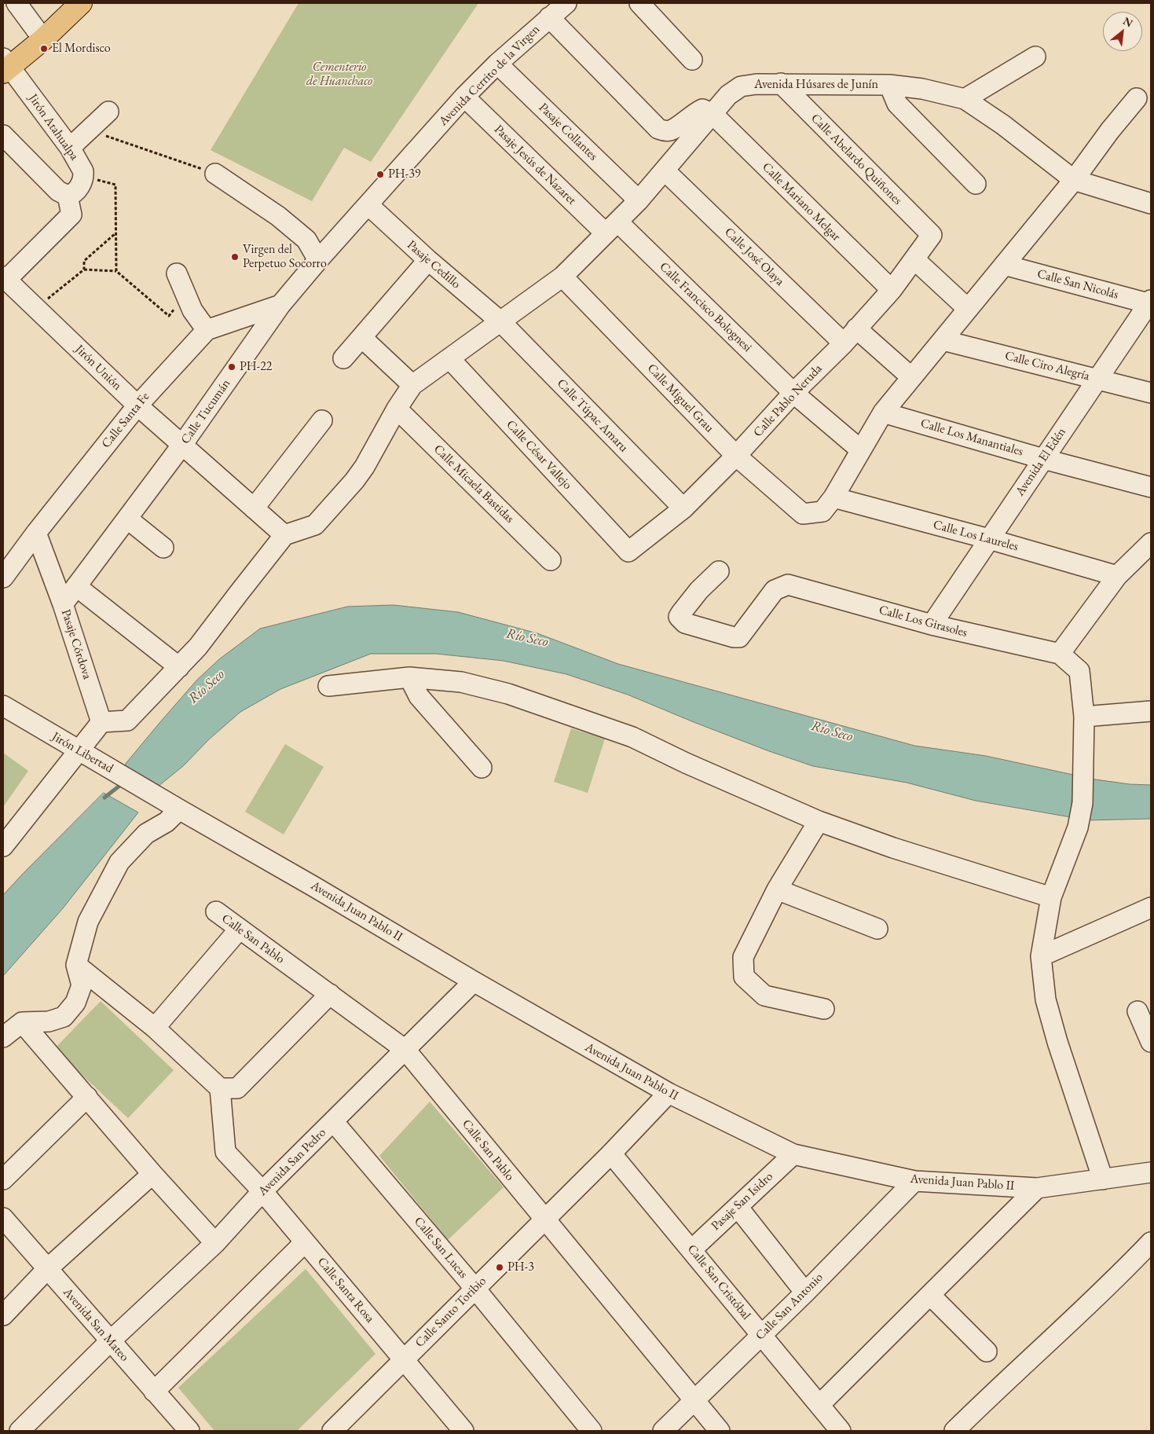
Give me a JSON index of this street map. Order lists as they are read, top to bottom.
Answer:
{
  "streets": {
    "street": [
      "Avenida Cerrito de la Virgen",
      "Avenida Húsares de Junín",
      "Jirón Atahualpa",
      "Pasaje Collantes",
      "Calle Abelardo Quiñones",
      "Pasaje Jesús de Nazaret",
      "Calle Mariano Melgar",
      "Calle José Olaya",
      "Pasaje Cedillo",
      "Calle San Nicolás",
      "Calle Francisco Bolognesi",
      "Calle Ciro Alegría",
      "Jirón Unión",
      "Calle Miguel Grau",
      "Calle Pablo Neruda",
      "Calle Tucumán",
      "Calle Túpac Amaru",
      "Calle Santa Fe",
      "Calle Los Manantiales",
      "Calle César Vallejo",
      "Avenida El Edén",
      "Calle Micaela Bastidas",
      "Calle Los Laureles",
      "Calle Los Girasoles",
      "Pasaje Córdova",
      "Jirón Libertad",
      "Avenida Juan Pablo II",
      "Calle San Pablo",
      "Avenida San Pedro",
      "Pasaje San Isidro",
      "Calle San Lucas",
      "Calle San Cristóbal",
      "Calle Santa Rosa",
      "Calle San Antonio",
      "Calle Santo Toribio",
      "Avenida San Mateo"
    ]
  },
  "crossings": [
    ["Avenida Cerrito de la Virgen", "Pasaje Collantes"],
    ["Avenida Cerrito de la Virgen", "Pasaje Jesús de Nazaret"],
    ["Avenida Cerrito de la Virgen", "Pasaje Cedillo"],
    ["Avenida Cerrito de la Virgen", "Calle Tucumán"],
    ["Avenida Húsares de Junín", "Pasaje Collantes"],
    ["Avenida Húsares de Junín", "Calle Abelardo Quiñones"],
    ["Avenida Húsares de Junín", "Pasaje Jesús de Nazaret"],
    ["Avenida Húsares de Junín", "Calle Mariano Melgar"],
    ["Avenida Húsares de Junín", "Calle José Olaya"],
    ["Avenida Húsares de Junín", "Pasaje Cedillo"],
    ["Avenida Húsares de Junín", "Calle Francisco Bolognesi"],
    ["Avenida Húsares de Junín", "Calle Miguel Grau"],
    ["Avenida Húsares de Junín", "Calle Túpac Amaru"],
    ["Avenida Húsares de Junín", "Calle César Vallejo"],
    ["Calle Abelardo Quiñones", "Calle Pablo Neruda"],
    ["Pasaje Jesús de Nazaret", "Calle Francisco Bolognesi"],
    ["Calle Mariano Melgar", "Calle Pablo Neruda"],
    ["Calle José Olaya", "Calle Pablo Neruda"],
    ["Pasaje Cedillo", "Calle Tucumán"],
    ["Pasaje Cedillo", "Calle Túpac Amaru"],
    ["Calle San Nicolás", "Avenida El Edén"],
    ["Calle Francisco Bolognesi", "Calle Pablo Neruda"],
    ["Calle Ciro Alegría", "Avenida El Edén"],
    ["Jirón Unión", "Calle Tucumán"],
    ["Jirón Unión", "Calle Santa Fe"],
    ["Calle Miguel Grau", "Calle Pablo Neruda"],
    ["Calle Miguel Grau", "Calle Los Laureles"],
    ["Calle Pablo Neruda", "Calle Túpac Amaru"],
    ["Calle Pablo Neruda", "Calle César Vallejo"],
    ["Calle Tucumán", "Calle Santa Fe"],
    ["Calle Tucumán", "Pasaje Córdova"],
    ["Calle Santa Fe", "Pasaje Córdova"],
    ["Calle Los Manantiales", "Avenida El Edén"],
    ["Avenida El Edén", "Calle Los Laureles"],
    ["Avenida El Edén", "Calle Los Girasoles"],
    ["Jirón Libertad", "Avenida Juan Pablo II"],
    ["Avenida Juan Pablo II", "Avenida San Pedro"],
    ["Avenida Juan Pablo II", "Pasaje San Isidro"],
    ["Avenida Juan Pablo II", "Calle San Antonio"],
    ["Avenida Juan Pablo II", "Calle Santo Toribio"],
    ["Calle San Pablo", "Avenida San Pedro"],
    ["Calle San Pablo", "Calle San Antonio"],
    ["Calle San Pablo", "Calle Santo Toribio"],
    ["Avenida San Pedro", "Calle San Lucas"],
    ["Avenida San Pedro", "Calle Santa Rosa"],
    ["Avenida San Pedro", "Avenida San Mateo"],
    ["Pasaje San Isidro", "Calle San Cristóbal"],
    ["Calle San Lucas", "Calle Santo Toribio"],
    ["Calle San Cristóbal", "Calle San Antonio"],
    ["Calle San Cristóbal", "Calle Santo Toribio"],
    ["Calle Santa Rosa", "Calle Santo Toribio"]
  ],
  "water": ["Río Seco"],
  "parks": ["Cementerio de Huanchaco"],
  "places": [
    "El Mordisco",
    "PH-39",
    "Virgen del Perpetuo Socorro",
    "PH-22",
    "PH-3"
  ],
  "north": "top right"
}
